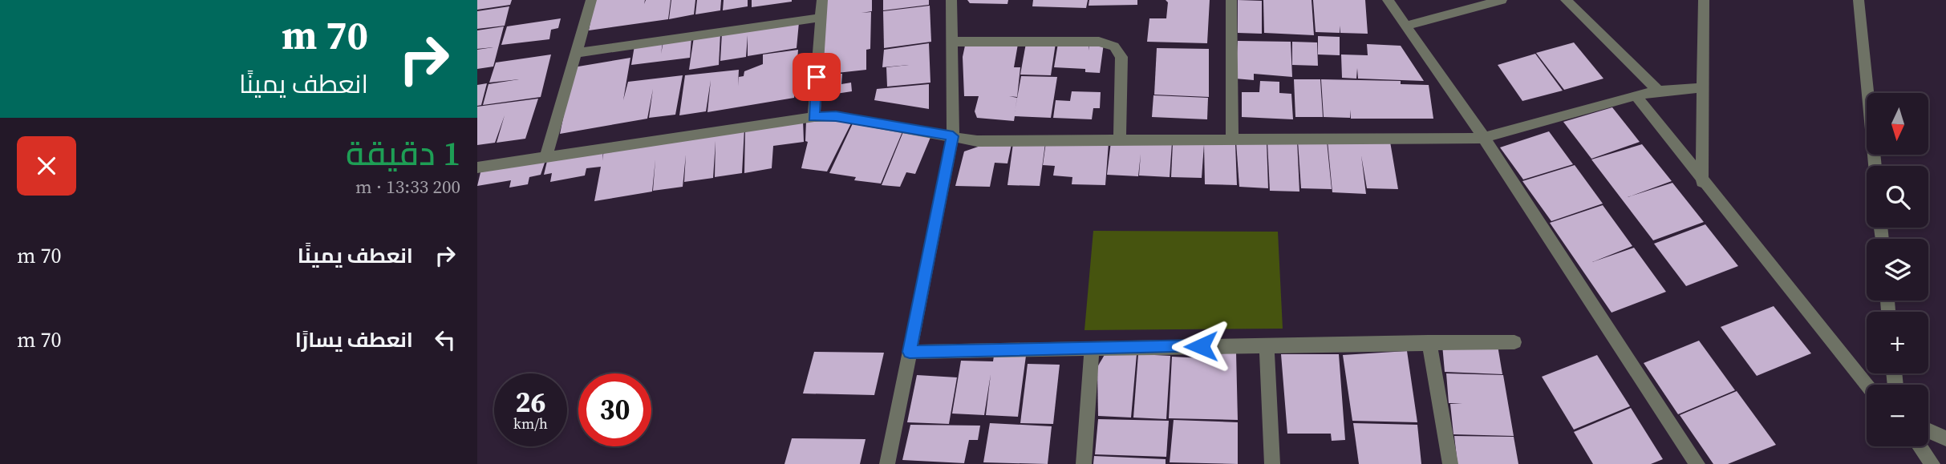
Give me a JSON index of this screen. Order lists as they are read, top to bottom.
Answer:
{
  "north": "bottom",
  "page": {
    "turn": ["70 m", "انعطف يمينًا"],
    "map_buttons": ["+", "−"],
    "heading": ["1 دقيقة", "200 m · 13:33"],
    "list": [
      {
        "name": "انعطف يمينًا",
        "value": "70 m"
      },
      {
        "name": "انعطف يسارًا",
        "value": "70 m"
      }
    ],
    "speed": "26 km/h",
    "limit": "30"
  }
}
